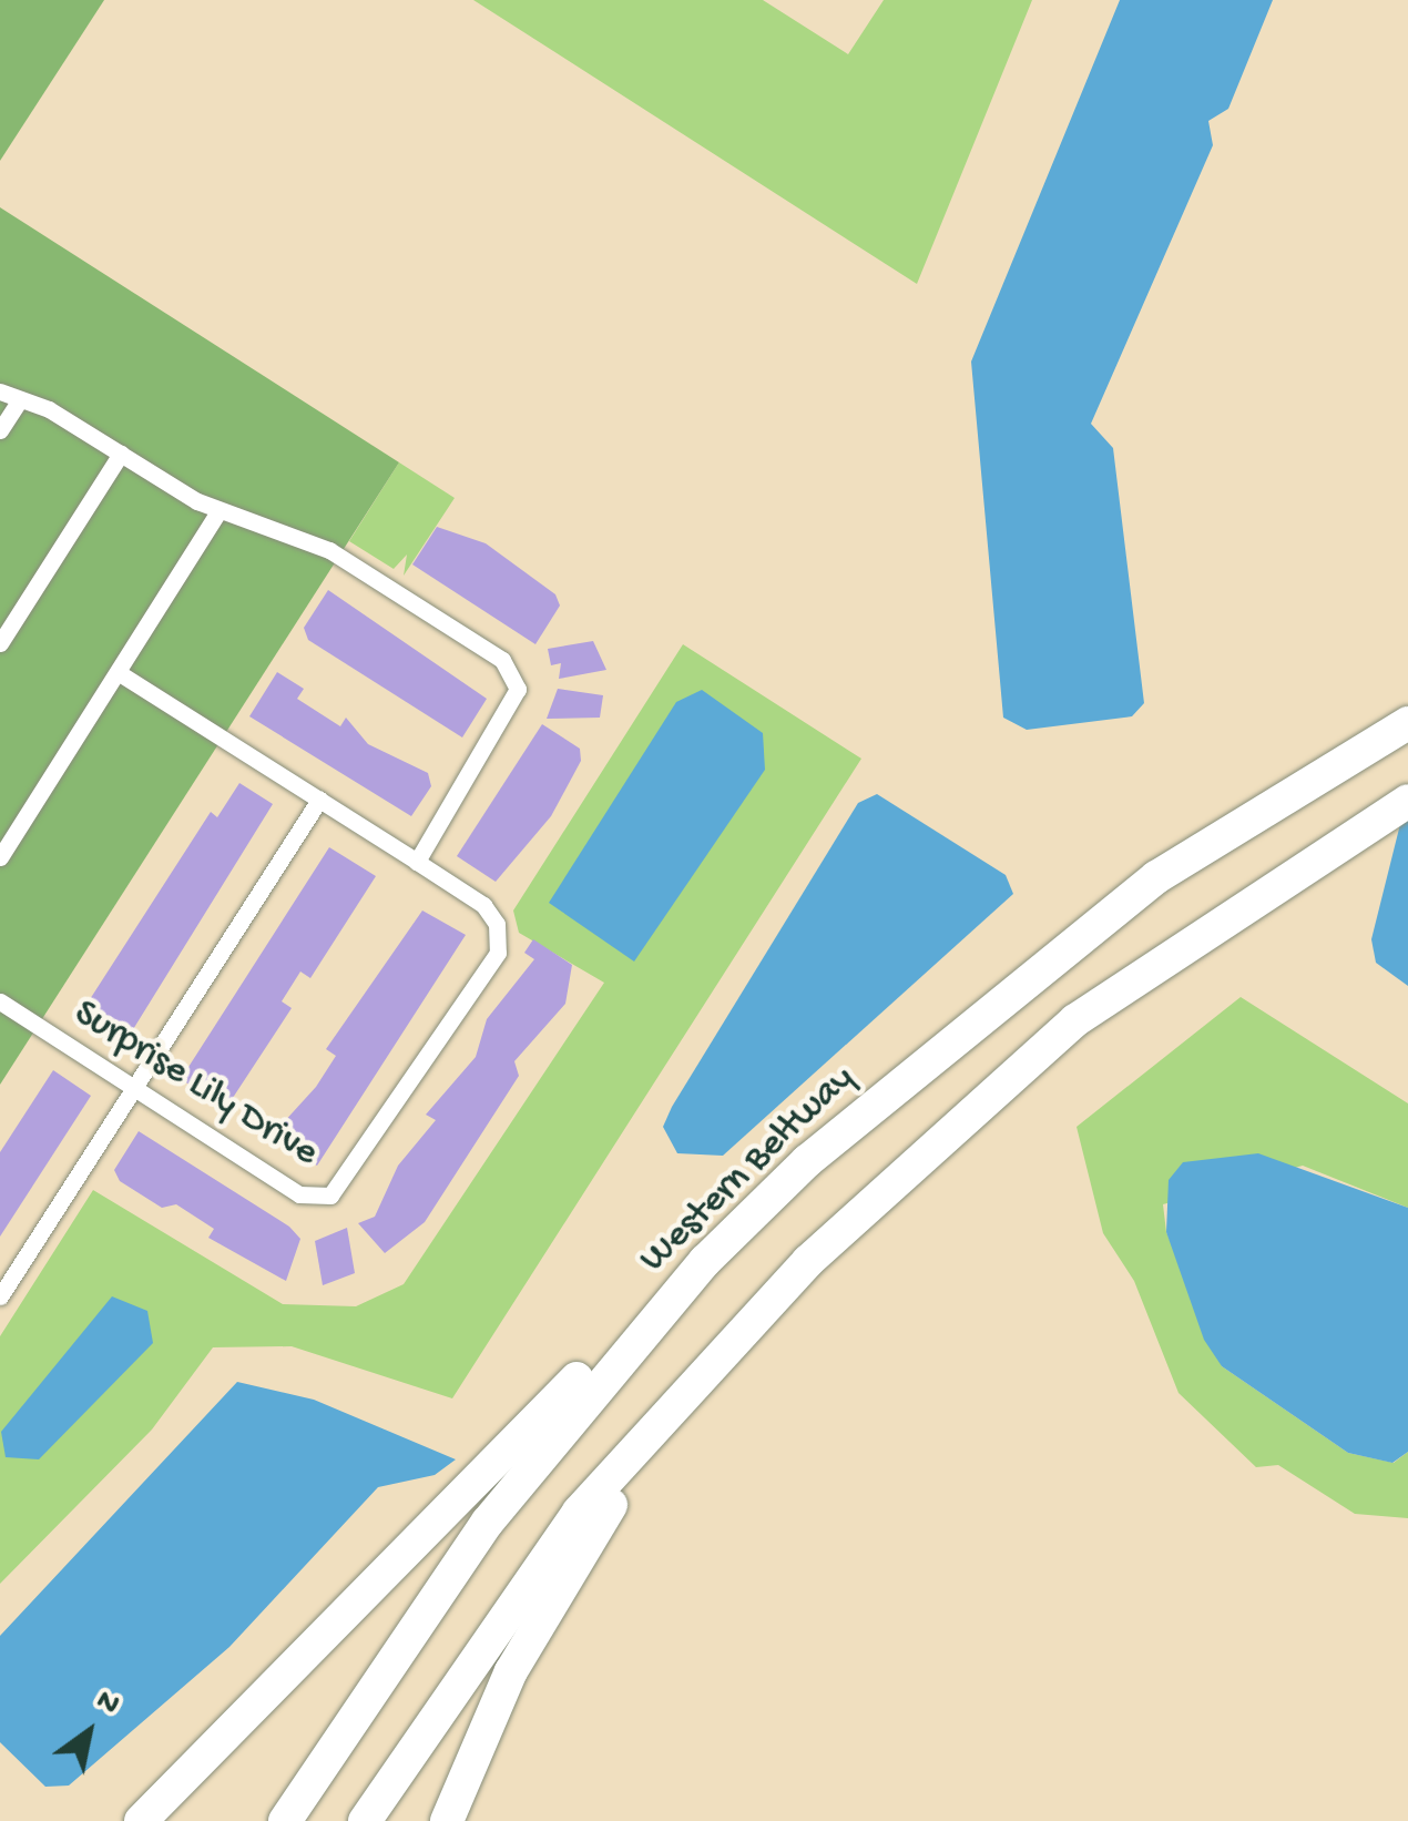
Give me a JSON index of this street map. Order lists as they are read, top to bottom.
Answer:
{
  "streets": {
    "highway": ["Western Beltway"],
    "street": ["Surprise Lily Drive"]
  },
  "north": "top right"
}
